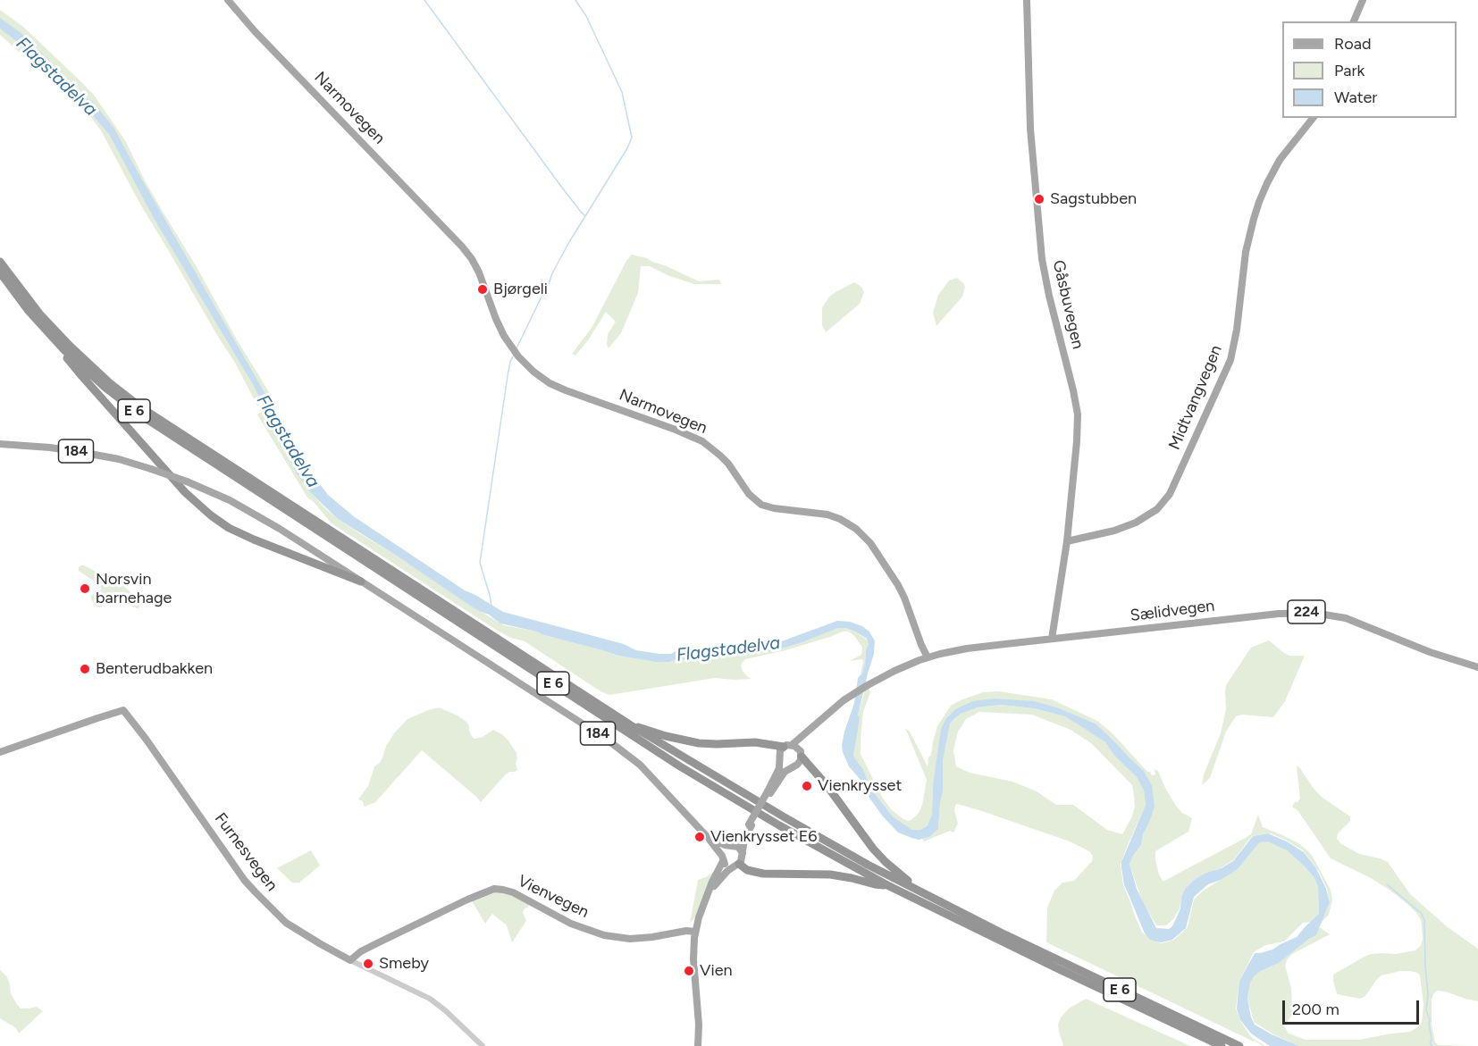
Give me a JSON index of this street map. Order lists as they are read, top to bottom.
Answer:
{
  "streets": {
    "highway": ["E 6"],
    "main road": [
      "Narmovegen",
      "Gåsbuvegen",
      "Midtvangvegen",
      "184",
      "Sælidvegen",
      "224",
      "Furnesvegen",
      "Vienvegen"
    ]
  },
  "crossings": [
    ["Narmovegen", "Sælidvegen"],
    ["Gåsbuvegen", "Midtvangvegen"],
    ["Gåsbuvegen", "Sælidvegen"],
    ["E 6", "184"],
    ["E 6", "224"],
    ["184", "224"],
    ["Sælidvegen", "224"],
    ["224", "Vienvegen"],
    ["Furnesvegen", "Vienvegen"]
  ],
  "water": ["Flagstadelva"],
  "places": [
    "Sagstubben",
    "Bjørgeli",
    "Norsvin barnehage",
    "Benterudbakken",
    "Vienkrysset",
    "Vienkrysset E6",
    "Smeby",
    "Vien"
  ],
  "legend": ["Road", "Park", "Water"],
  "scale_bar": "200 m"
}
